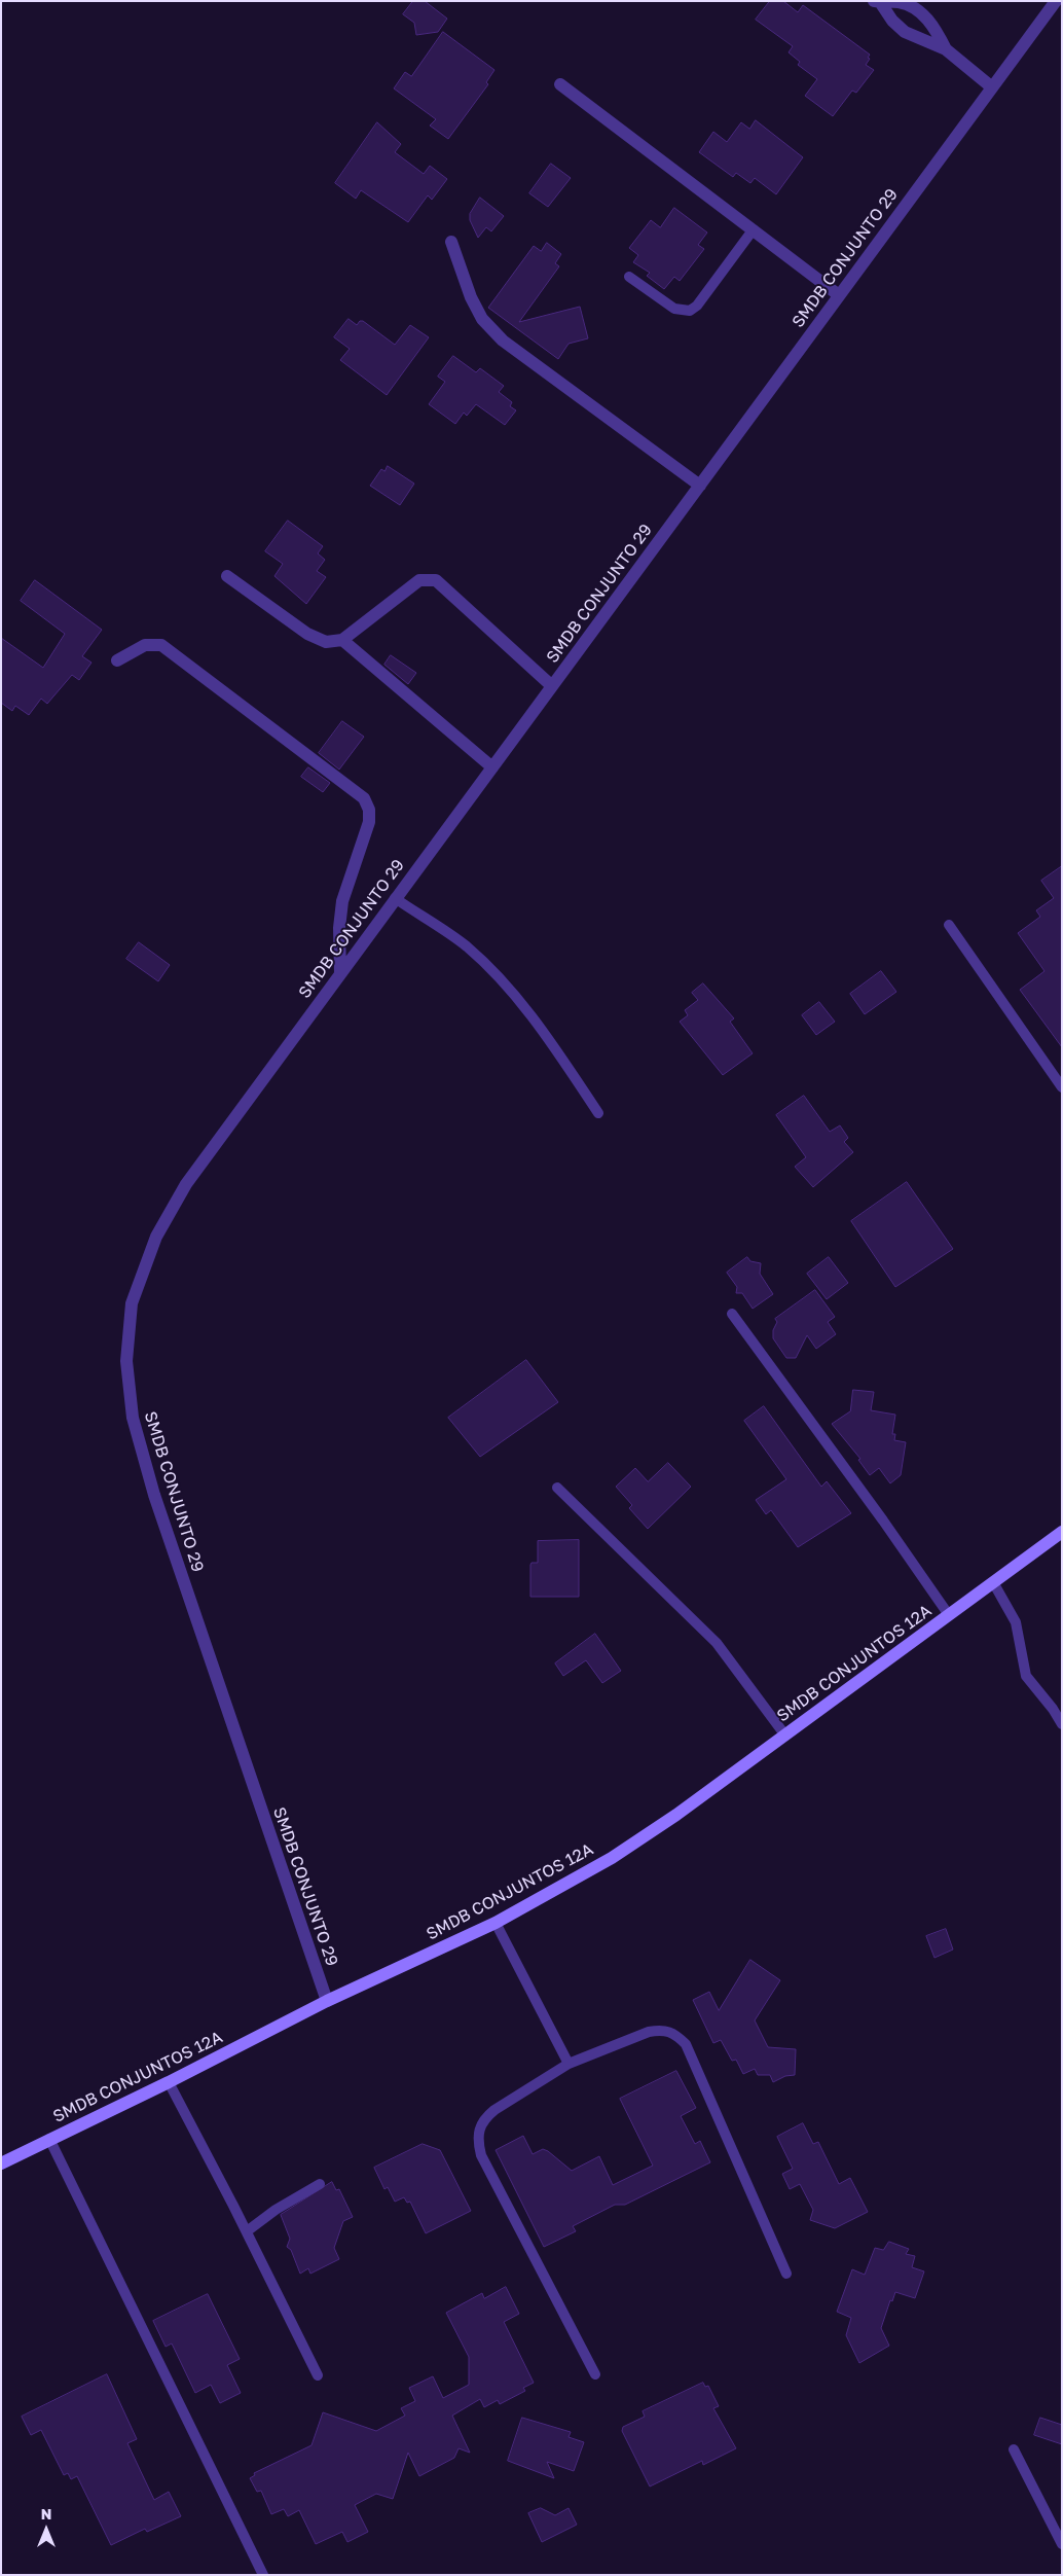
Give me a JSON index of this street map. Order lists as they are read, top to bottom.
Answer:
{
  "streets": {
    "street": ["SMDB CONJUNTO 29", "SMDB CONJUNTOS 12A"]
  },
  "crossings": [
    ["SMDB CONJUNTO 29", "SMDB CONJUNTOS 12A"]
  ],
  "north": "top"
}
